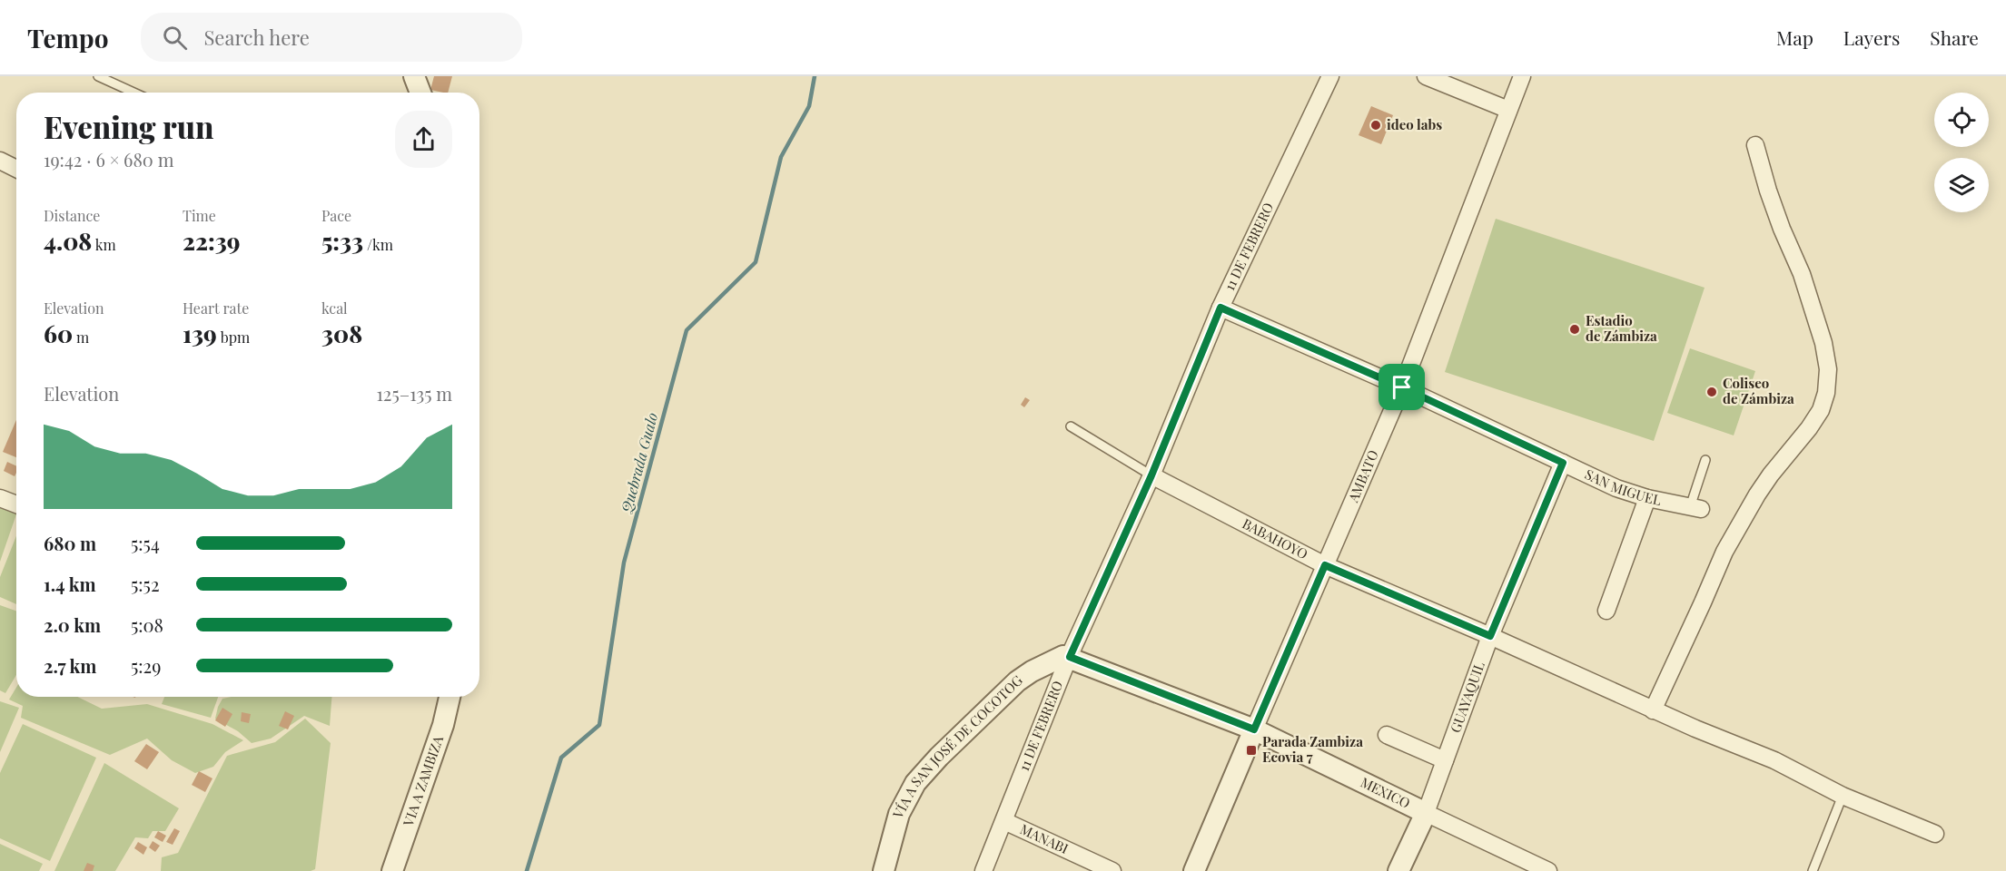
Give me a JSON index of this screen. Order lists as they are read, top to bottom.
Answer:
{
  "streets": {
    "street": [
      "11 DE FEBRERO",
      "AMBATO",
      "SAN MIGUEL",
      "BABAHOYO",
      "GUAYAQUIL",
      "VÍA A SAN JOSÉ DE COCOTOG",
      "VIA A ZAMBIZA",
      "MEXICO",
      "MANABI"
    ]
  },
  "crossings": [
    ["11 DE FEBRERO", "SAN MIGUEL"],
    ["11 DE FEBRERO", "BABAHOYO"],
    ["11 DE FEBRERO", "VÍA A SAN JOSÉ DE COCOTOG"],
    ["11 DE FEBRERO", "MEXICO"],
    ["11 DE FEBRERO", "MANABI"],
    ["AMBATO", "SAN MIGUEL"],
    ["AMBATO", "BABAHOYO"],
    ["AMBATO", "MEXICO"],
    ["SAN MIGUEL", "GUAYAQUIL"],
    ["BABAHOYO", "GUAYAQUIL"],
    ["GUAYAQUIL", "MEXICO"],
    ["VÍA A SAN JOSÉ DE COCOTOG", "MEXICO"]
  ],
  "water": ["Quebrada Gualo"],
  "places": {
    "other": ["ideo labs", "Estadio de Zámbiza", "Coliseo de Zámbiza"],
    "transit": ["Parada Zambiza Ecovia 7"]
  },
  "page": {
    "header": "Tempo",
    "search": "Search here",
    "nav": ["Map", "Layers", "Share"],
    "heading": ["Evening run", "19:42 · 6 × 680 m"],
    "stats": [
      ["Distance", "4.08 km"],
      ["Time", "22:39"],
      ["Pace", "5:33 /km"],
      ["Elevation", "60 m"],
      ["Heart rate", "139 bpm"],
      ["kcal", "308"]
    ],
    "chart": ["Elevation", "125–135 m"],
    "list": [
      {
        "name": "680 m",
        "note": "5:54"
      },
      {
        "name": "1.4 km",
        "note": "5:52"
      },
      {
        "name": "2.0 km",
        "note": "5:08"
      },
      {
        "name": "2.7 km",
        "note": "5:29"
      }
    ]
  }
}
